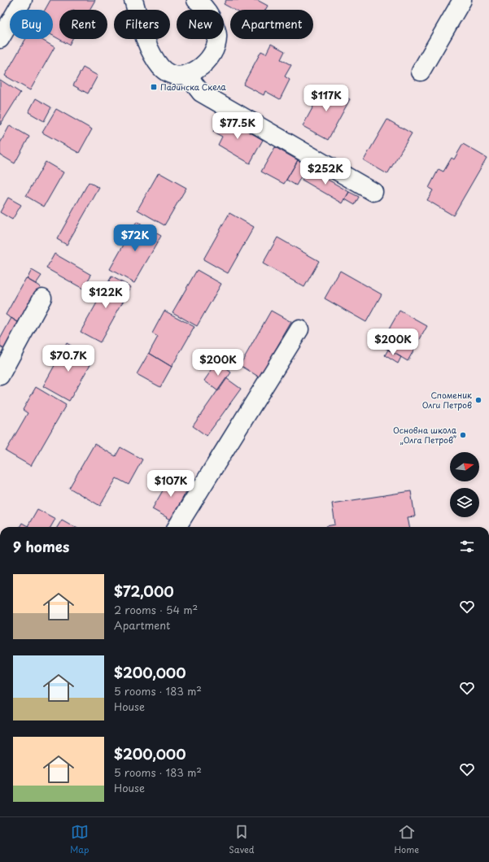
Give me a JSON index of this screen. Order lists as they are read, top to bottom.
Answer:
{
  "places": {
    "transit": ["Падинска Скела"],
    "other": ["Споменик Олги Петров", "Основна школа „Олга Петров”"]
  },
  "north": "right",
  "page": {
    "chip": [
      "Buy",
      "Rent",
      "Filters",
      "New",
      "Apartment"
    ],
    "price": [
      "$117K",
      "$77.5K",
      "$252K",
      "$72K",
      "$122K",
      "$200K",
      "$70.7K",
      "$200K",
      "$107K"
    ],
    "heading": "9 homes",
    "list": [
      {
        "name": "$72,000",
        "note": "2 rooms · 54 m² · Apartment"
      },
      {
        "name": "$200,000",
        "note": "5 rooms · 183 m² · House"
      },
      {
        "name": "$200,000",
        "note": "5 rooms · 183 m² · House"
      }
    ],
    "tabs": ["Map", "Saved", "Home"]
  }
}
